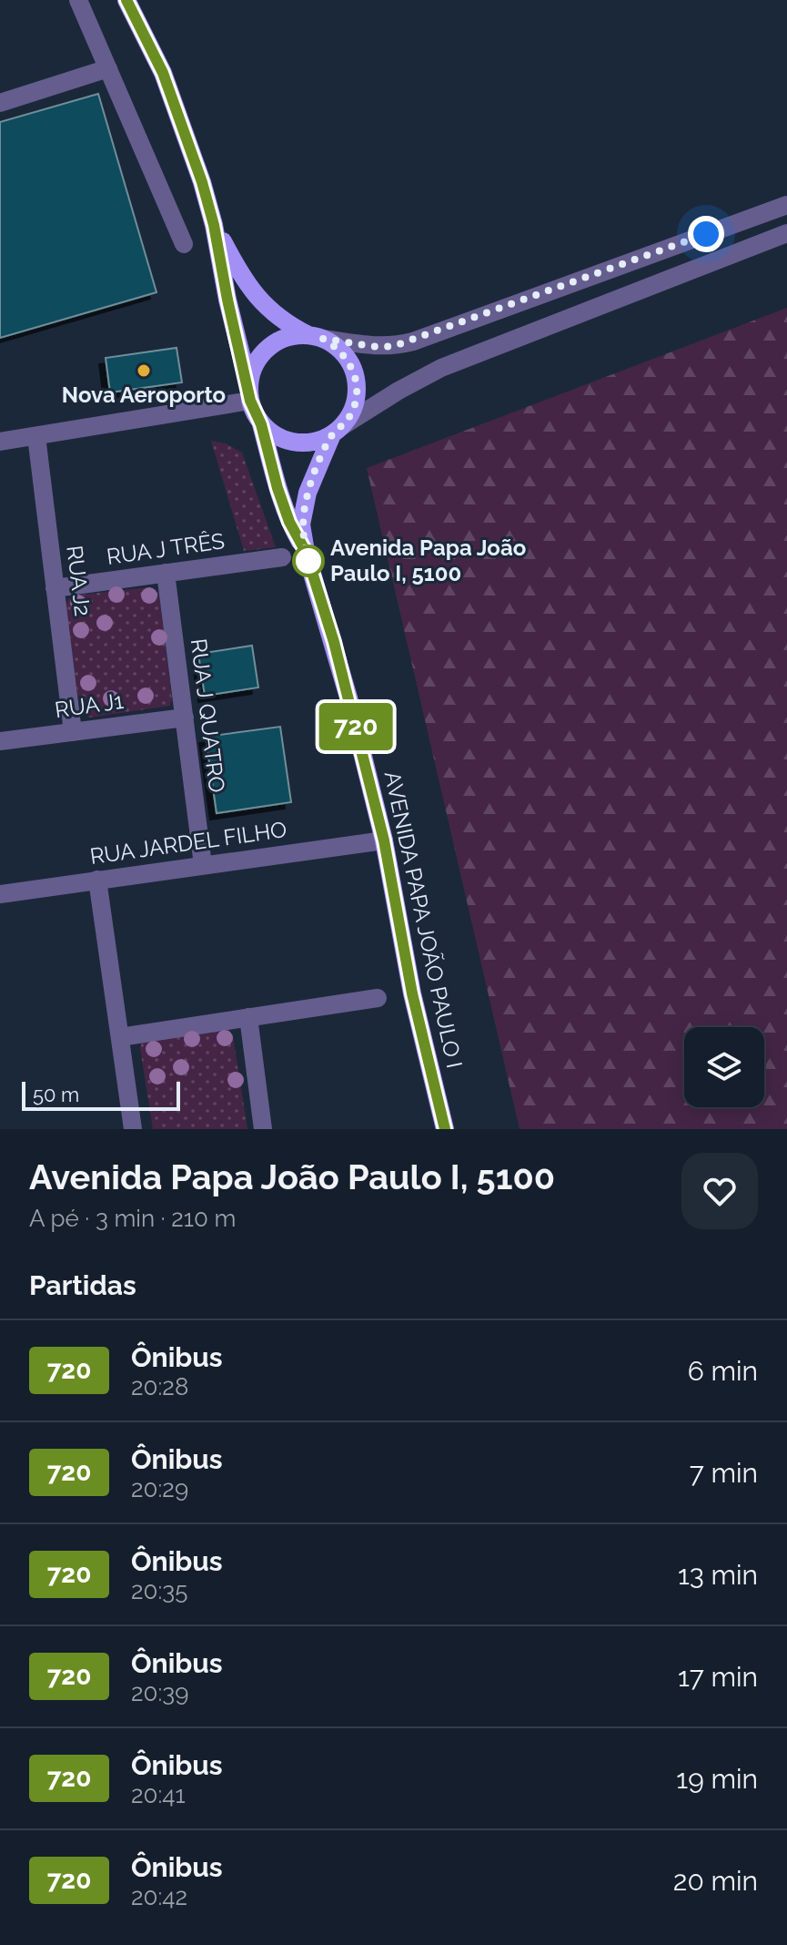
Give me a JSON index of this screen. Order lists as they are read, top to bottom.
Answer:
{
  "streets": {
    "main road": ["AVENIDA PAPA JOÃO PAULO I"],
    "street": [
      "RUA J TRÊS",
      "RUA J2",
      "RUA J1",
      "RUA J QUATRO",
      "RUA JARDEL FILHO"
    ]
  },
  "crossings": [
    ["RUA J TRÊS", "RUA J2"],
    ["RUA J TRÊS", "RUA J QUATRO"],
    ["RUA J2", "RUA J1"],
    ["RUA J1", "RUA J QUATRO"],
    ["RUA J QUATRO", "RUA JARDEL FILHO"],
    ["RUA JARDEL FILHO", "AVENIDA PAPA JOÃO PAULO I"]
  ],
  "places": ["Nova Aeroporto", "Avenida Papa João Paulo I, 5100"],
  "lines": ["bus line 720"],
  "scale_bar": "50 m",
  "page": {
    "on_map": "720",
    "scale": "50 m",
    "heading": [
      ["Avenida Papa João Paulo I, 5100", "A pé · 3 min · 210 m"],
      "Partidas"
    ],
    "list": [
      {
        "mark": "720",
        "name": "Ônibus",
        "note": "20:28",
        "value": "6 min"
      },
      {
        "mark": "720",
        "name": "Ônibus",
        "note": "20:29",
        "value": "7 min"
      },
      {
        "mark": "720",
        "name": "Ônibus",
        "note": "20:35",
        "value": "13 min"
      },
      {
        "mark": "720",
        "name": "Ônibus",
        "note": "20:39",
        "value": "17 min"
      },
      {
        "mark": "720",
        "name": "Ônibus",
        "note": "20:41",
        "value": "19 min"
      },
      {
        "mark": "720",
        "name": "Ônibus",
        "note": "20:42",
        "value": "20 min"
      }
    ]
  }
}
